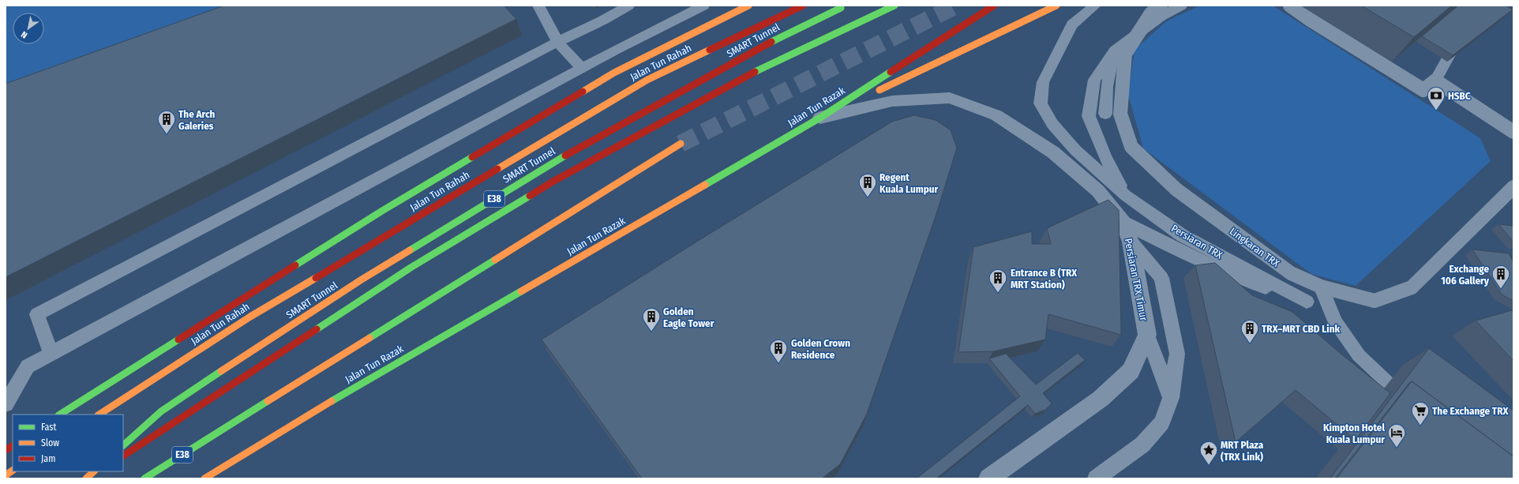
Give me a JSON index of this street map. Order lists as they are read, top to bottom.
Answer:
{
  "streets": {
    "main road": [
      "SMART Tunnel",
      "Jalan Tun Rahah",
      "Jalan Tun Razak",
      "E38"
    ],
    "street": ["Persiaran TRX Timur"],
    "lane": ["Persiaran TRX", "Lingkaran TRX"]
  },
  "crossings": [
    ["Jalan Tun Razak", "Persiaran TRX Timur"],
    ["Persiaran TRX", "Persiaran TRX Timur"]
  ],
  "places": {
    "bank": ["HSBC"],
    "building": [
      "The Arch Galeries",
      "Regent Kuala Lumpur",
      "Exchange 106 Gallery",
      "Entrance B (TRX MRT Station)",
      "Golden Eagle Tower",
      "TRX–MRT CBD Link",
      "Golden Crown Residence"
    ],
    "supermarket": ["The Exchange TRX"],
    "hotel": ["Kimpton Hotel Kuala Lumpur"],
    "place": ["MRT Plaza (TRX Link)"]
  },
  "legend": ["Fast", "Slow", "Jam"],
  "north": "bottom left"
}
